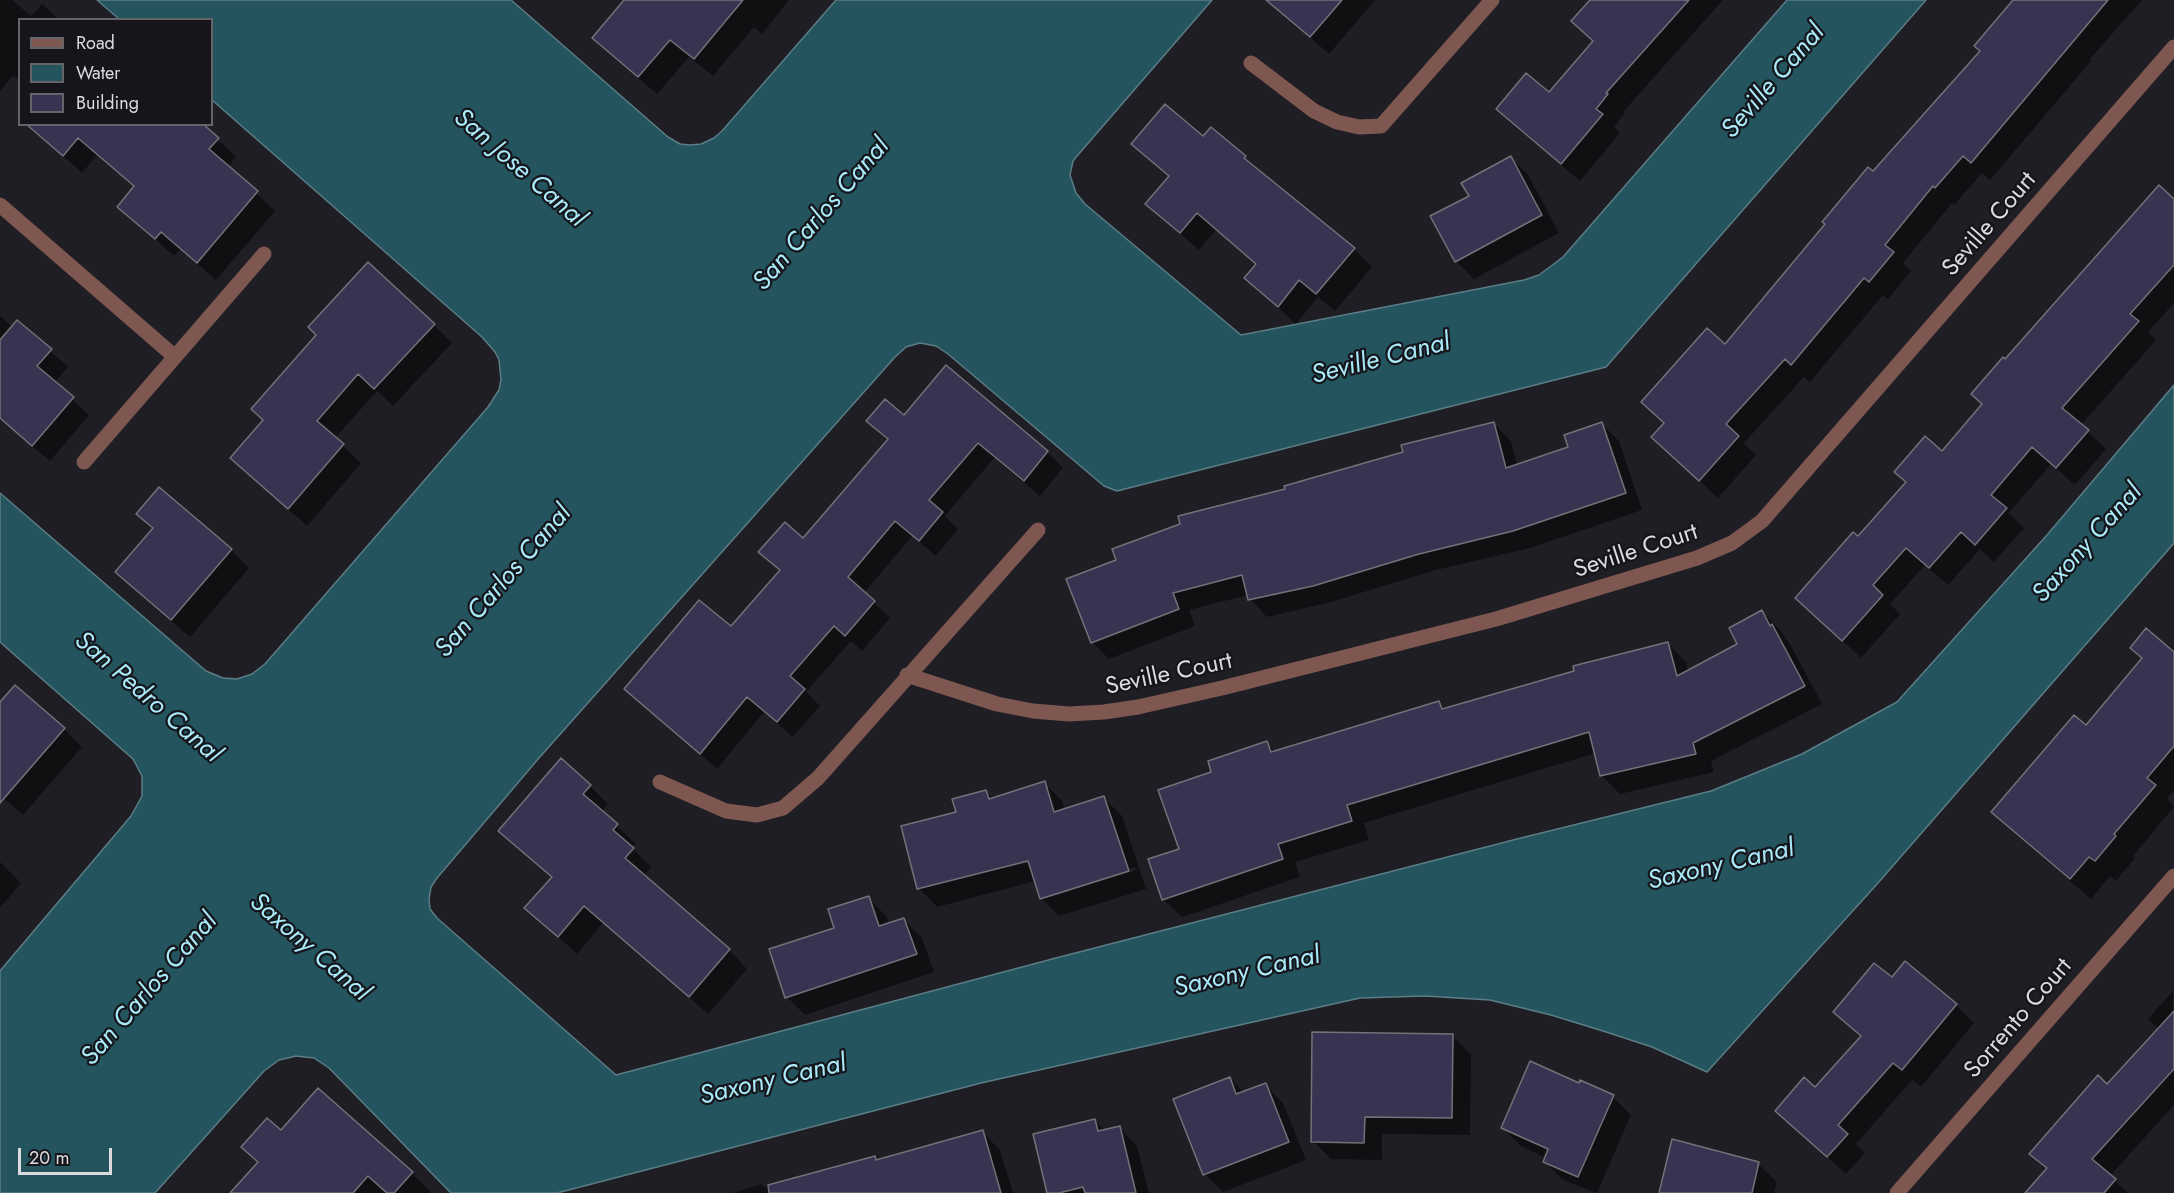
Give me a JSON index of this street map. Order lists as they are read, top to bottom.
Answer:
{
  "streets": {
    "street": ["Seville Court", "Sorrento Court"]
  },
  "water": [
    "Seville Canal",
    "San Jose Canal",
    "San Carlos Canal",
    "Saxony Canal",
    "San Pedro Canal"
  ],
  "legend": ["Road", "Water", "Building"],
  "scale_bar": "20 m"
}
